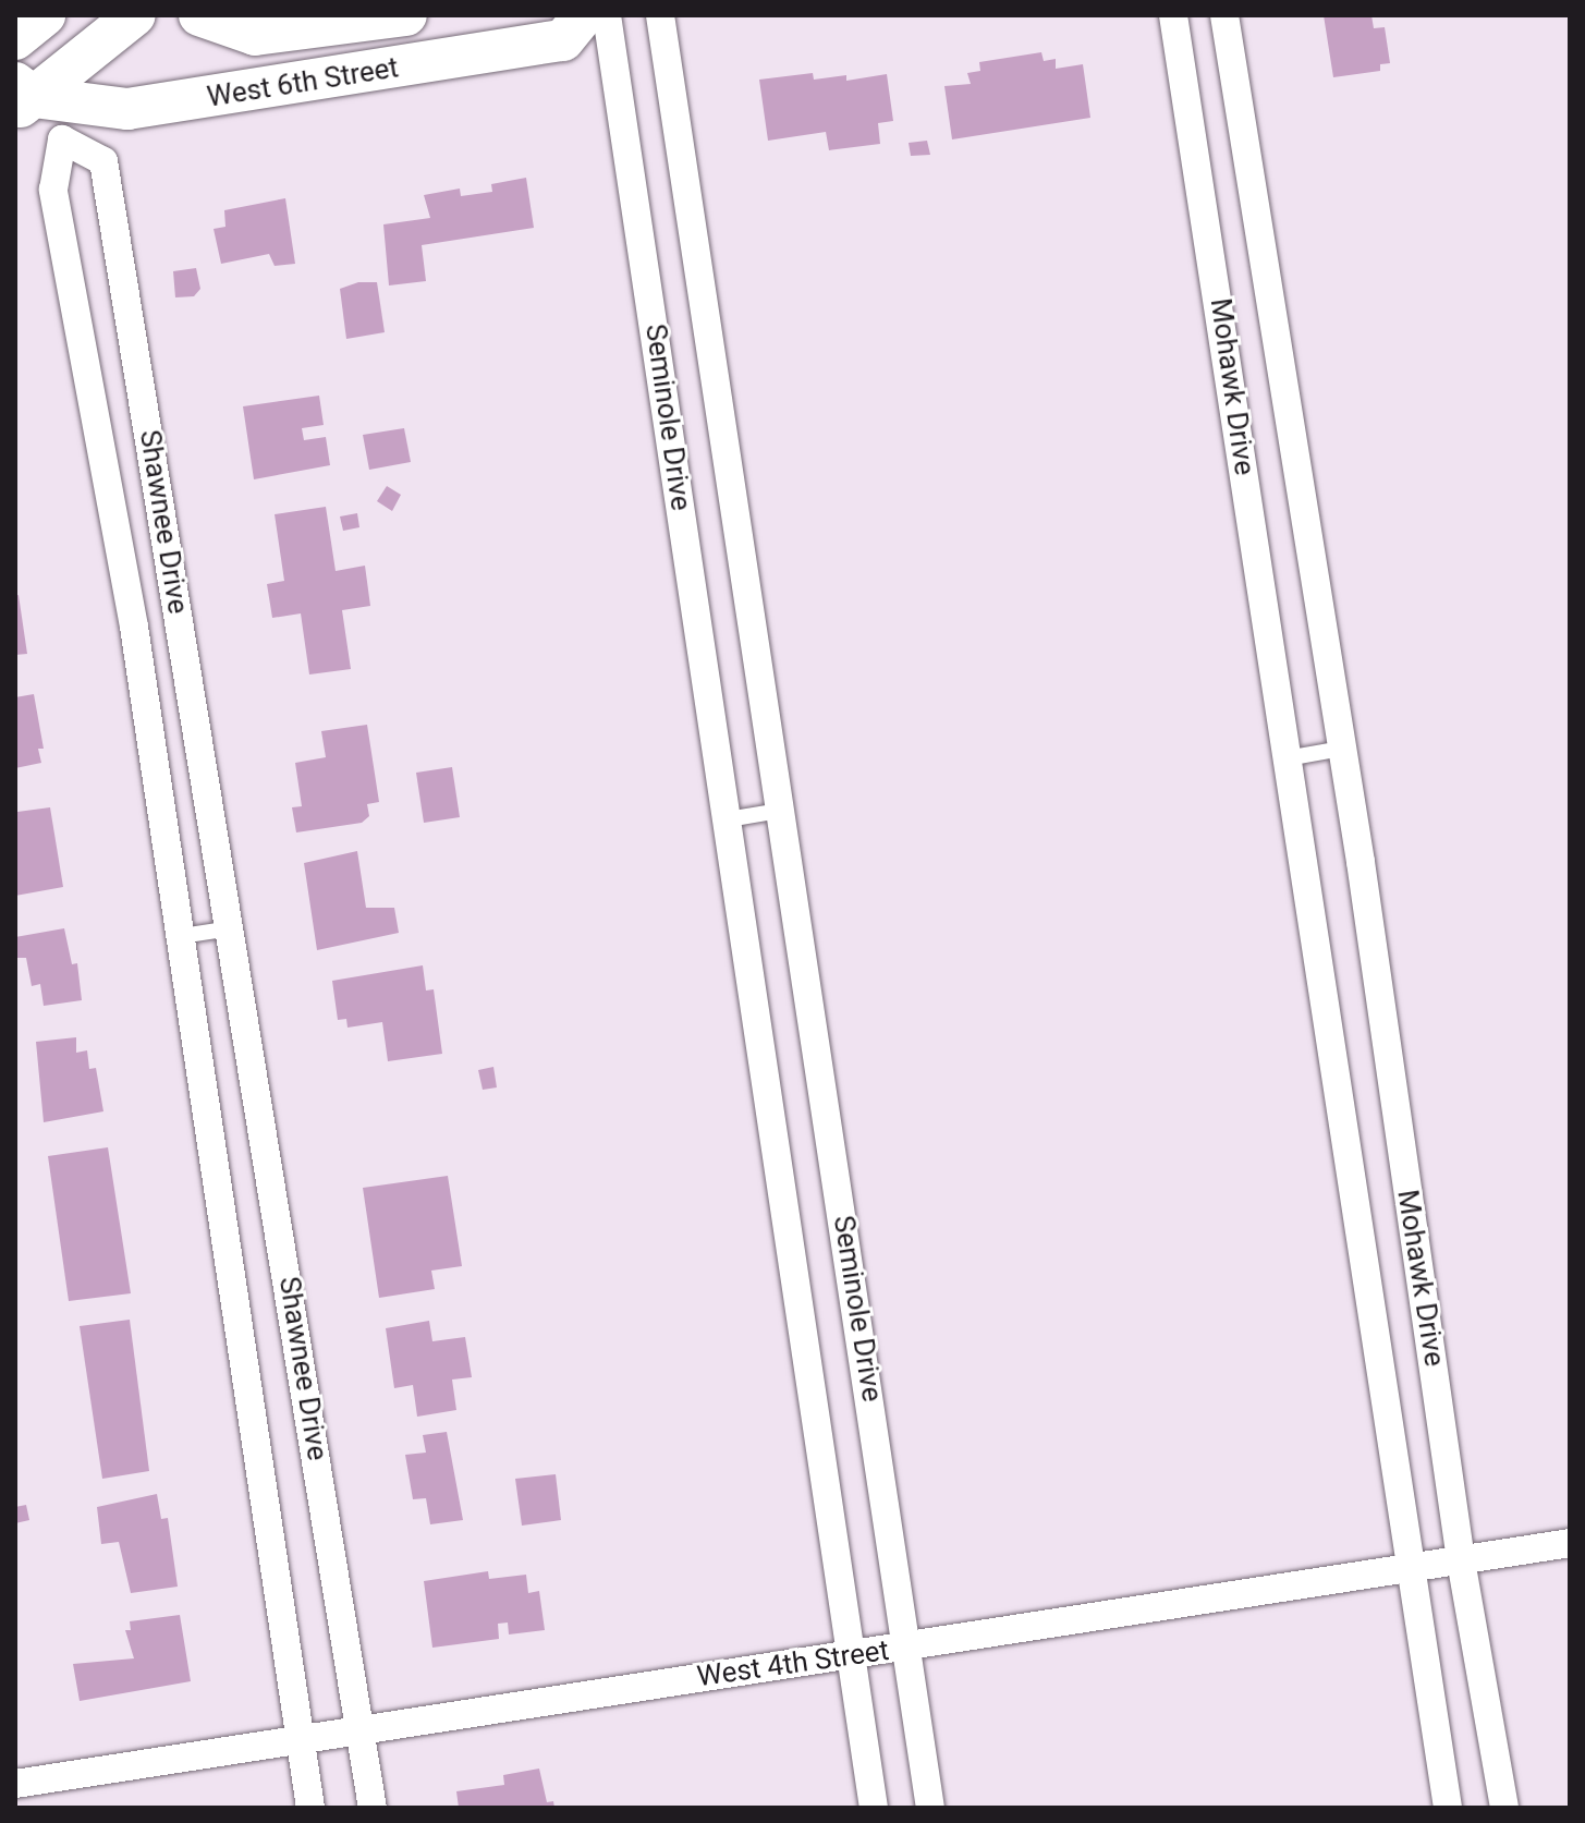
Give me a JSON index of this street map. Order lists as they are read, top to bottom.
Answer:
{
  "streets": {
    "street": [
      "West 6th Street",
      "Mohawk Drive",
      "Seminole Drive",
      "Shawnee Drive",
      "West 4th Street"
    ]
  },
  "crossings": [
    ["West 6th Street", "Shawnee Drive"],
    ["Mohawk Drive", "West 4th Street"],
    ["Seminole Drive", "West 4th Street"],
    ["Shawnee Drive", "West 4th Street"]
  ]
}
